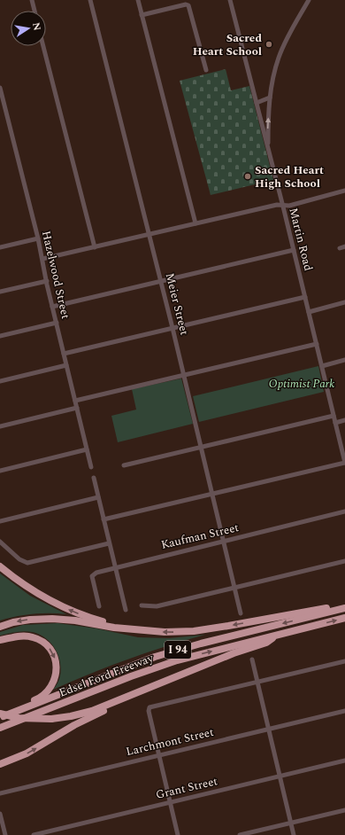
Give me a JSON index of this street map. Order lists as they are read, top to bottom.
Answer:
{
  "streets": {
    "highway": ["I 94", "Edsel Ford Freeway"],
    "street": [
      "Martin Road",
      "Hazelwood Street",
      "Meier Street",
      "Kaufman Street",
      "Larchmont Street",
      "Grant Street"
    ]
  },
  "crossings": [
    ["Meier Street", "Kaufman Street"]
  ],
  "parks": ["Optimist Park"],
  "places": ["Sacred Heart School", "Sacred Heart High School"],
  "north": "right"
}
